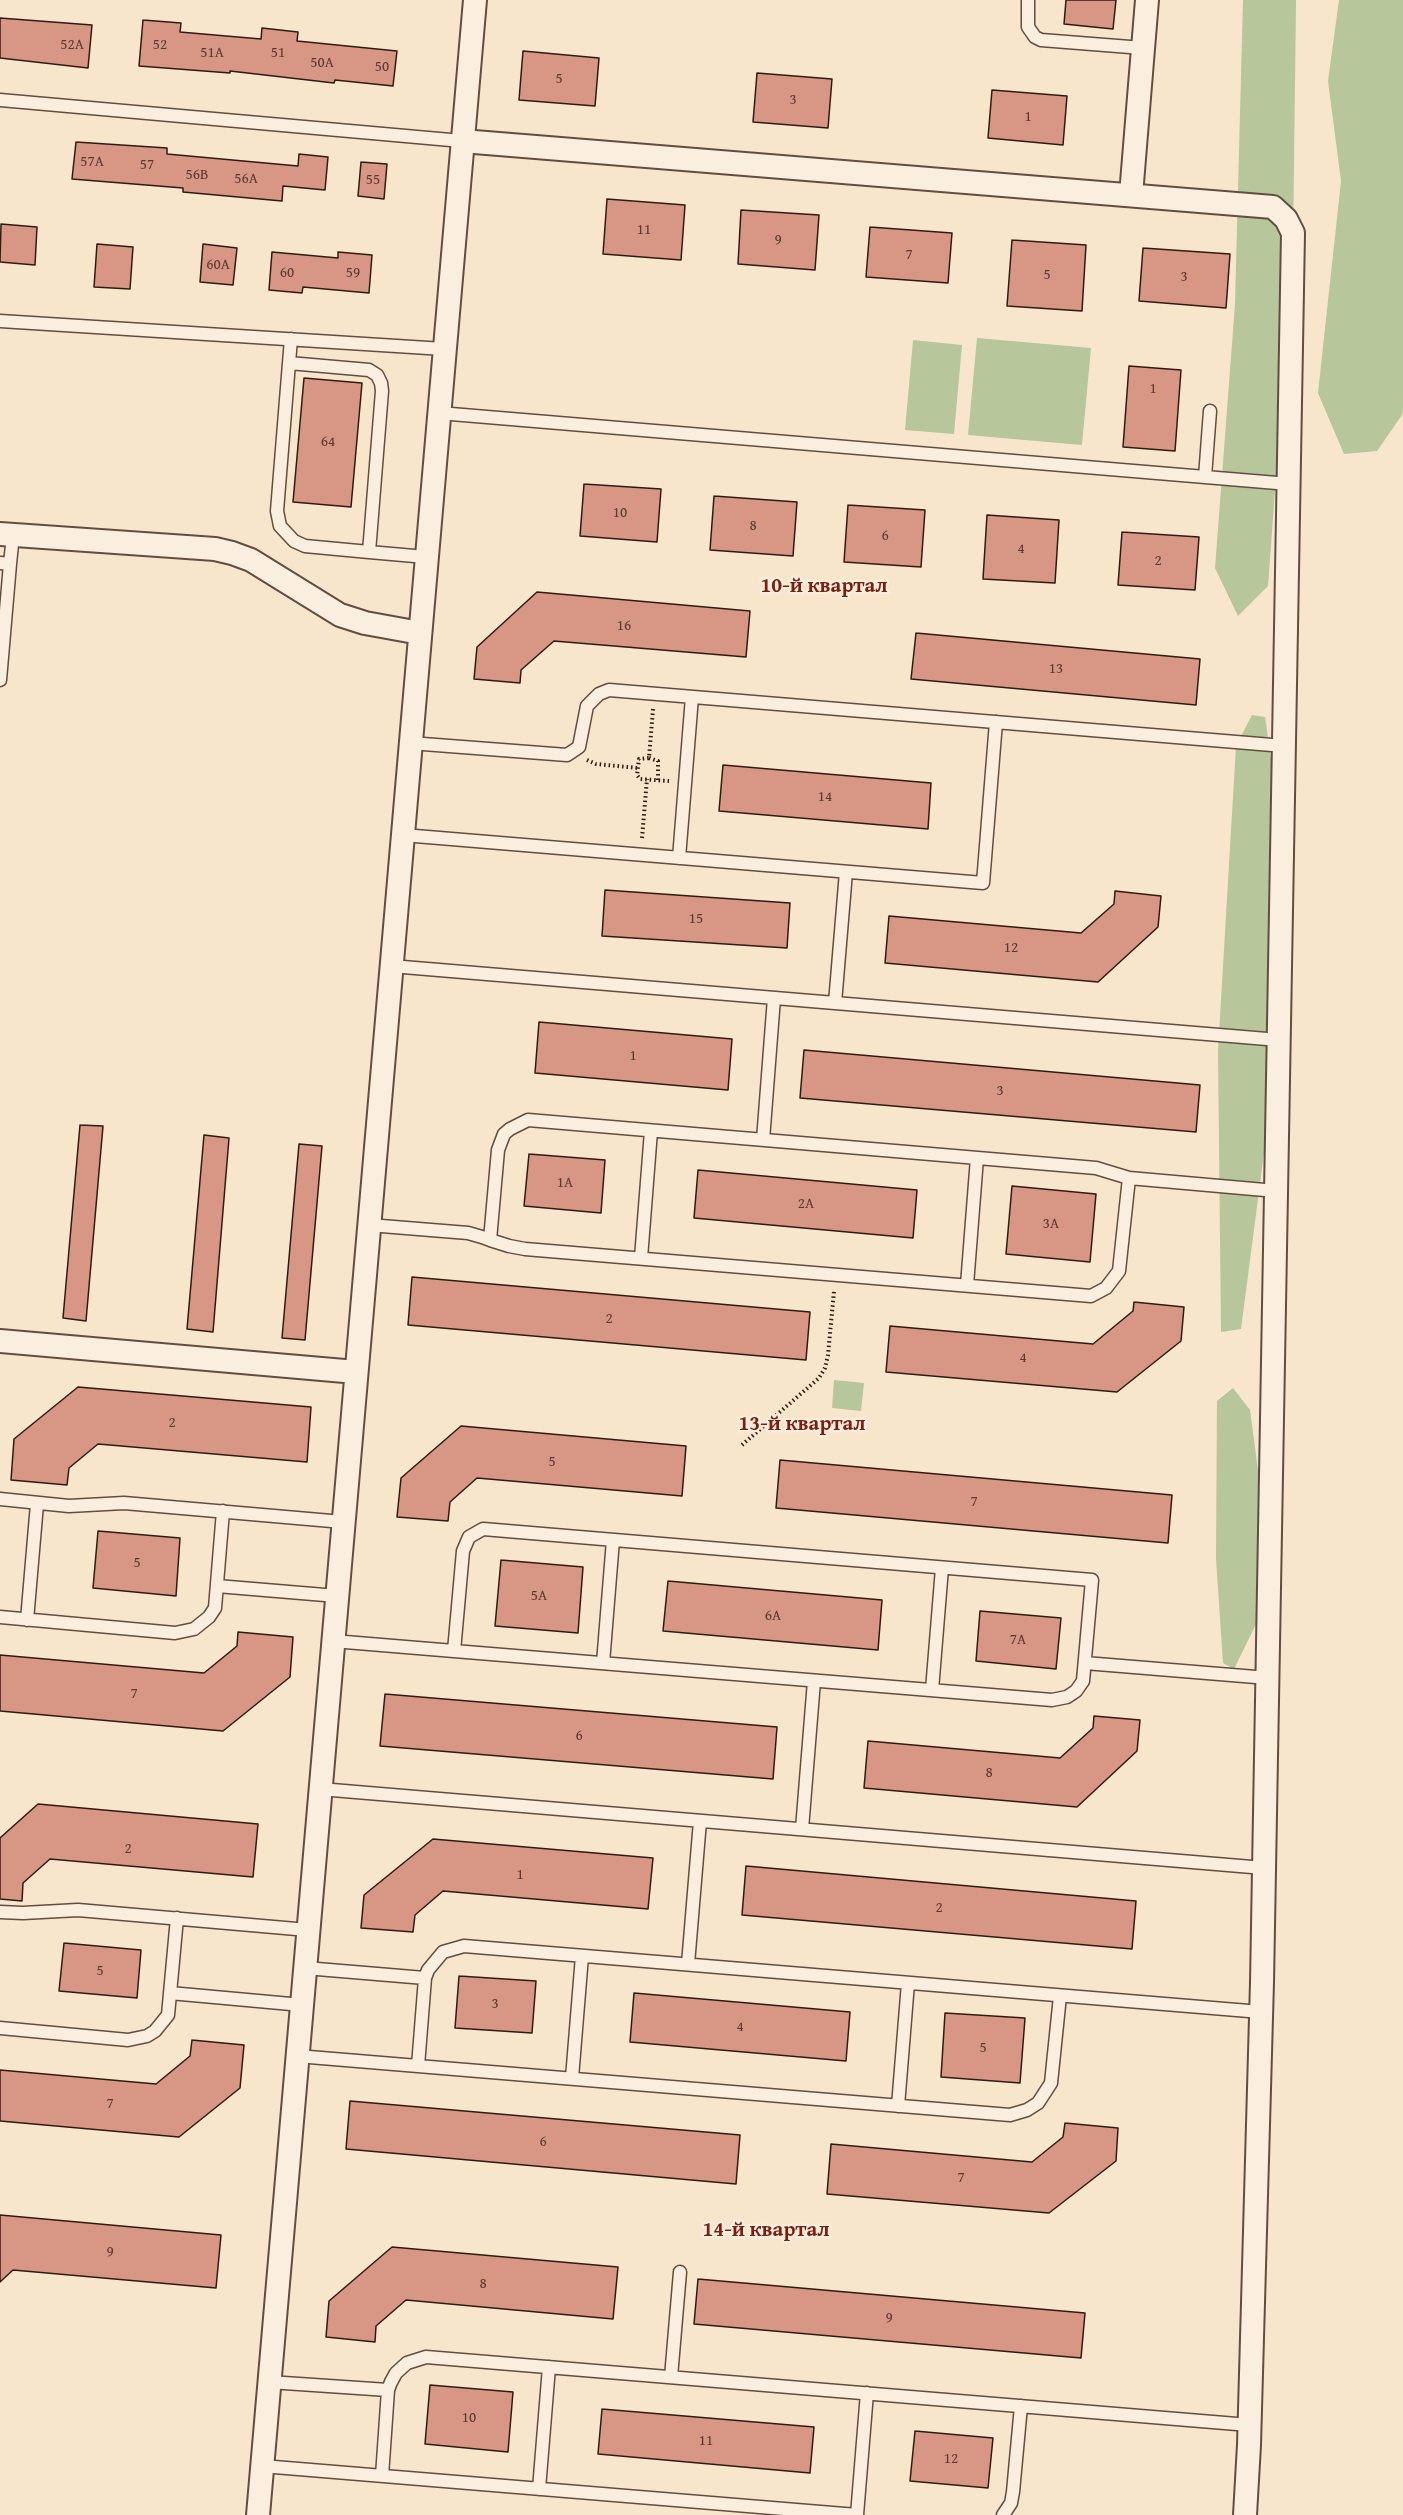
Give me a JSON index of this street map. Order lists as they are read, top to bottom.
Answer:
{
  "districts": ["10-й квартал", "13-й квартал", "14-й квартал"],
  "house_numbers": [
    "52А",
    "52",
    "51А",
    "51",
    "50А",
    "50",
    "5",
    "3",
    "1",
    "57А",
    "57",
    "56В",
    "56А",
    "55",
    "11",
    "9",
    "7",
    "60А",
    "60",
    "59",
    "5",
    "3",
    "1",
    "64",
    "10",
    "8",
    "6",
    "4",
    "2",
    "16",
    "13",
    "14",
    "15",
    "12",
    "1",
    "3",
    "1А",
    "2А",
    "3А",
    "2",
    "4",
    "2",
    "5",
    "7",
    "5",
    "5А",
    "6А",
    "7А",
    "7",
    "6",
    "8",
    "2",
    "1",
    "2",
    "5",
    "3",
    "4",
    "5",
    "7",
    "6",
    "7",
    "9",
    "8",
    "9",
    "10",
    "11",
    "12"
  ]
}
